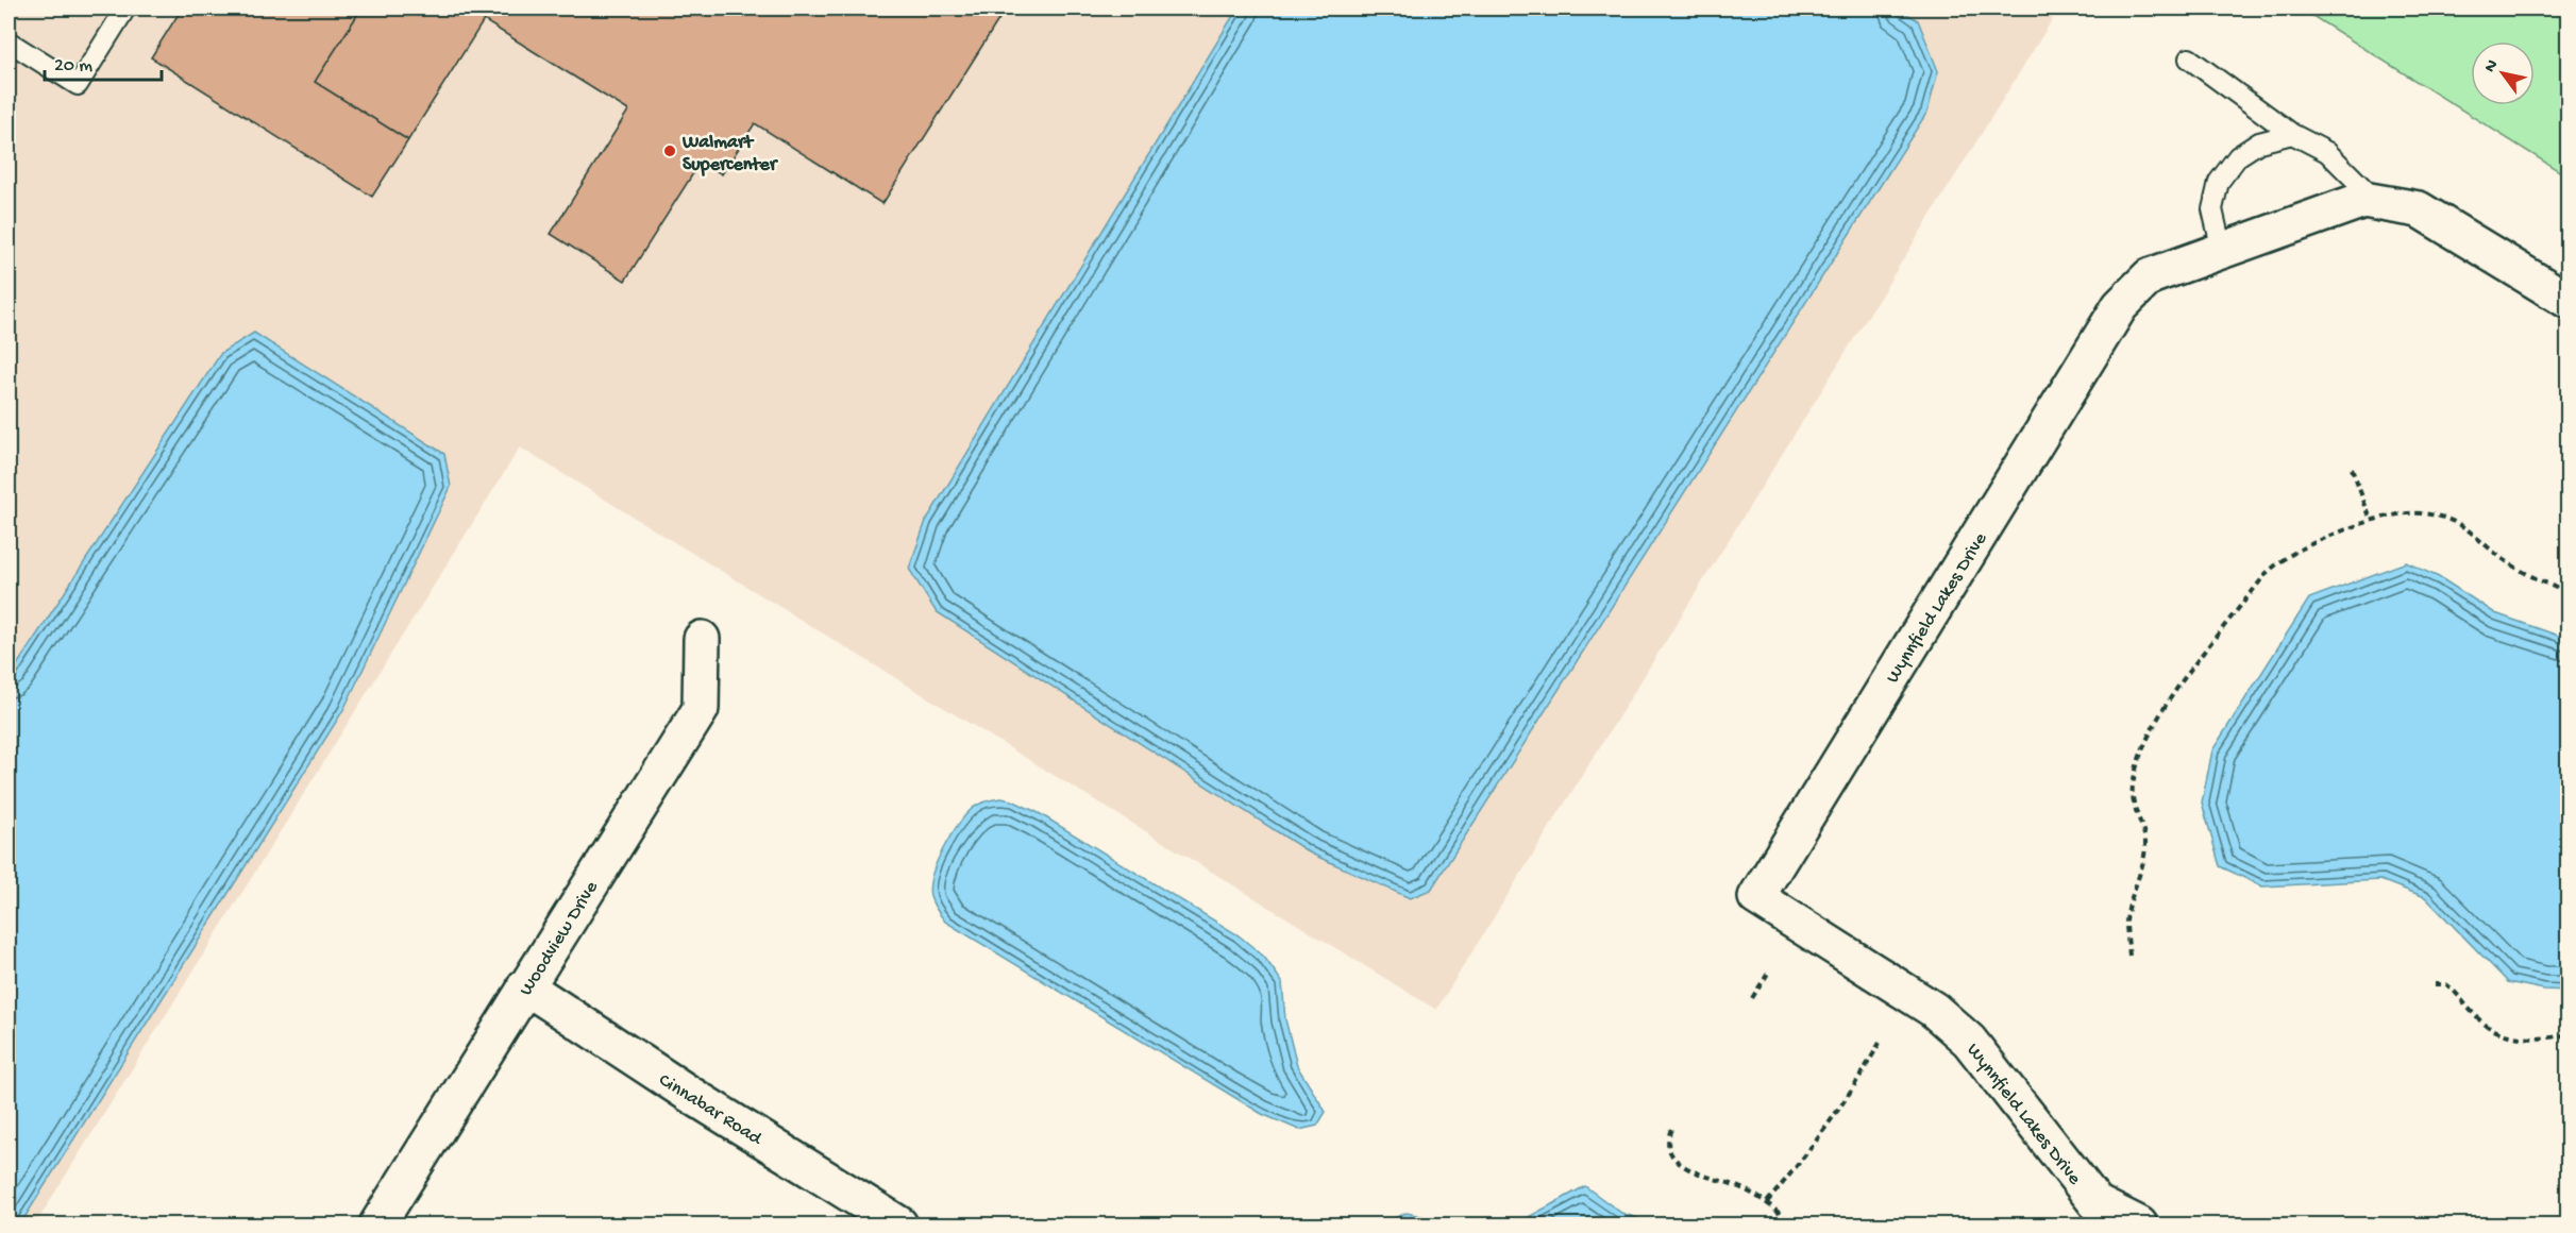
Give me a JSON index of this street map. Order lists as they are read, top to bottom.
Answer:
{
  "streets": {
    "street": ["Wynnfield Lakes Drive", "Woodview Drive", "Cinnabar Road"]
  },
  "crossings": [
    ["Woodview Drive", "Cinnabar Road"]
  ],
  "places": ["Walmart Supercenter"],
  "scale_bar": "20 m",
  "north": "top left"
}
